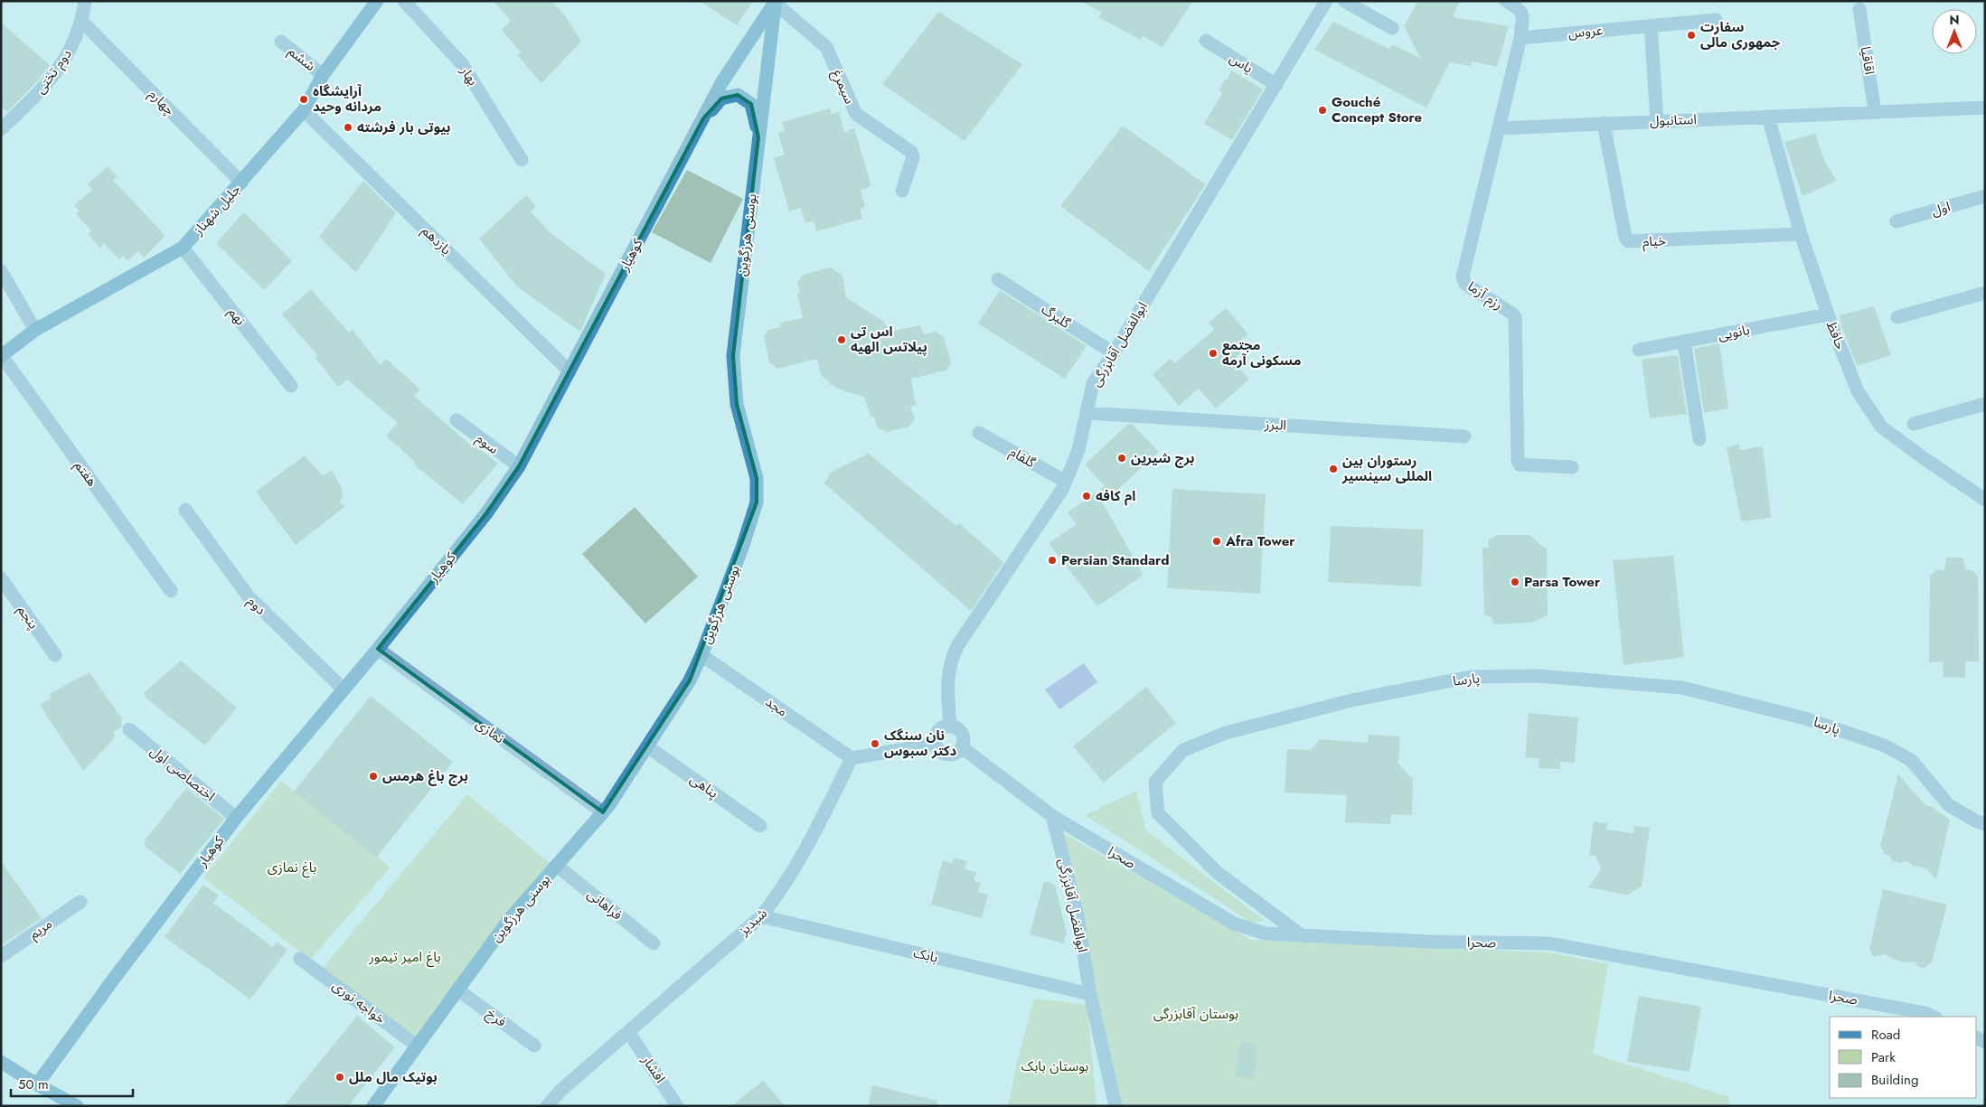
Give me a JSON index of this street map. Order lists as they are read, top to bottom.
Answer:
{
  "streets": {
    "street": [
      "عروس",
      "ششم",
      "اقاقیا",
      "یاس",
      "دوم تختی",
      "بهار",
      "سیمرغ",
      "چهارم",
      "استانبول",
      "اول",
      "جلیل شهناز",
      "بوسنی هرزگوین",
      "یازدهم",
      "خیام",
      "کوهیار",
      "رزم آزما",
      "نهم",
      "گلبرگ",
      "بانویی",
      "حافظ",
      "ابوالفضل آقابزرگی",
      "البرز",
      "سوم",
      "گلفام",
      "هفتم",
      "دوم",
      "پنجم",
      "پارسا",
      "مجد",
      "نمازی",
      "اختصاصی اول",
      "پناهی",
      "صحرا",
      "فراهانی",
      "شبدیز",
      "مریم",
      "بابک",
      "خواجه نوری",
      "فرخ",
      "افشار"
    ]
  },
  "crossings": [
    ["ششم", "جلیل شهناز"],
    ["اقاقیا", "استانبول"],
    ["یاس", "ابوالفضل آقابزرگی"],
    ["دوم تختی", "چهارم"],
    ["سیمرغ", "بوسنی هرزگوین"],
    ["سیمرغ", "کوهیار"],
    ["چهارم", "جلیل شهناز"],
    ["استانبول", "خیام"],
    ["استانبول", "رزم آزما"],
    ["استانبول", "حافظ"],
    ["جلیل شهناز", "یازدهم"],
    ["جلیل شهناز", "نهم"],
    ["جلیل شهناز", "هفتم"],
    ["بوسنی هرزگوین", "کوهیار"],
    ["بوسنی هرزگوین", "مجد"],
    ["بوسنی هرزگوین", "نمازی"],
    ["بوسنی هرزگوین", "پناهی"],
    ["بوسنی هرزگوین", "فراهانی"],
    ["بوسنی هرزگوین", "خواجه نوری"],
    ["بوسنی هرزگوین", "فرخ"],
    ["یازدهم", "کوهیار"],
    ["خیام", "حافظ"],
    ["کوهیار", "سوم"],
    ["کوهیار", "دوم"],
    ["کوهیار", "نمازی"],
    ["کوهیار", "اختصاصی اول"],
    ["گلبرگ", "ابوالفضل آقابزرگی"],
    ["بانویی", "حافظ"],
    ["ابوالفضل آقابزرگی", "البرز"],
    ["ابوالفضل آقابزرگی", "گلفام"],
    ["ابوالفضل آقابزرگی", "صحرا"],
    ["ابوالفضل آقابزرگی", "بابک"],
    ["پارسا", "صحرا"],
    ["مجد", "شبدیز"],
    ["شبدیز", "بابک"],
    ["شبدیز", "افشار"]
  ],
  "parks": [
    "باغ نمازی",
    "باغ امیر تیمور",
    "بوستان آقابزرگی",
    "بوستان بابک"
  ],
  "places": [
    "سفارت جمهوری مالی",
    "آرایشگاه مردانه وحید",
    "Gouché Concept Store",
    "بیوتی بار فرشته",
    "اس تی پیلاتس الهیه",
    "مجتمع مسکونی آرمه",
    "برج شیرین",
    "رستوران بین المللی سینسیر",
    "ام کافه",
    "Afra Tower",
    "Persian Standard",
    "Parsa Tower",
    "نان سنگک دکتر سبوس",
    "برج باغ هرمس",
    "بوتیک مال ملل"
  ],
  "legend": ["Road", "Park", "Building"],
  "scale_bar": "50 m",
  "north": "top"
}
